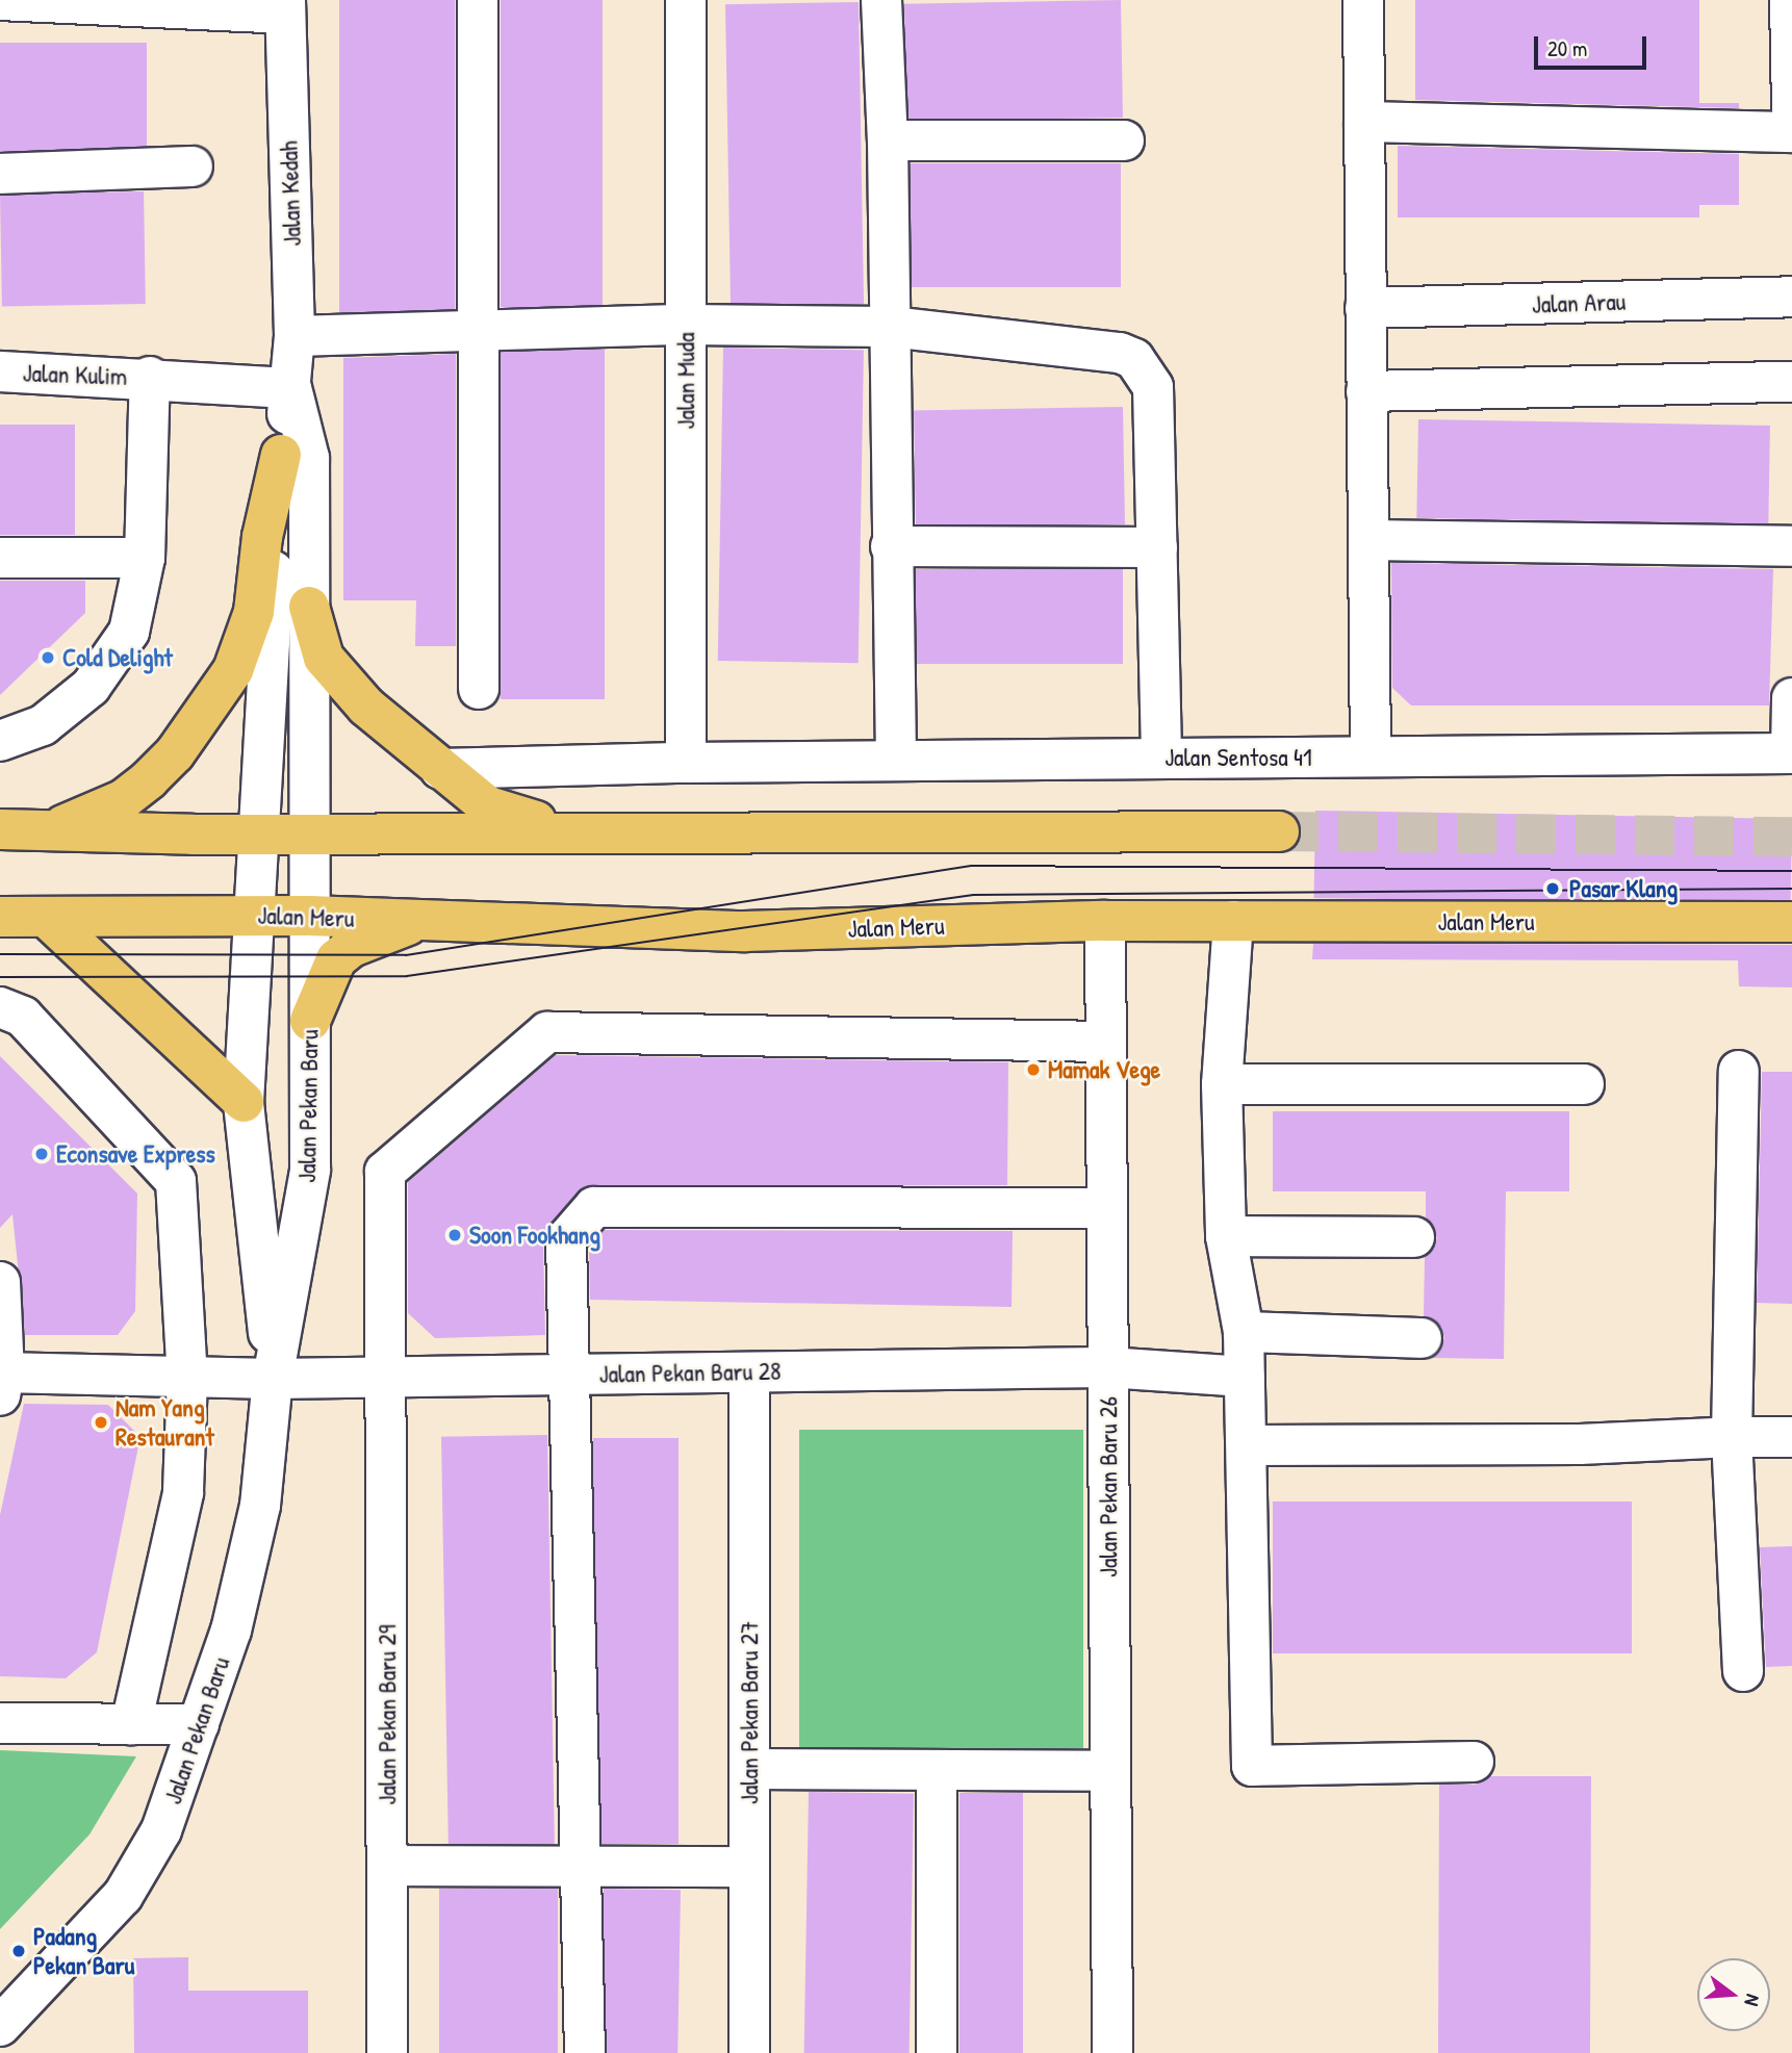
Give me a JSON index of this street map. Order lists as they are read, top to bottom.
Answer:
{
  "streets": {
    "highway": ["Jalan Meru"],
    "street": [
      "Jalan Kedah",
      "Jalan Arau",
      "Jalan Kulim",
      "Jalan Muda",
      "Jalan Sentosa 41",
      "Jalan Pekan Baru",
      "Jalan Pekan Baru 28",
      "Jalan Pekan Baru 26",
      "Jalan Pekan Baru 27",
      "Jalan Pekan Baru 29"
    ]
  },
  "crossings": [
    ["Jalan Kedah", "Jalan Kulim"],
    ["Jalan Kedah", "Jalan Pekan Baru"],
    ["Jalan Kulim", "Jalan Pekan Baru"],
    ["Jalan Muda", "Jalan Sentosa 41"],
    ["Jalan Meru", "Jalan Pekan Baru"],
    ["Jalan Meru", "Jalan Pekan Baru 26"],
    ["Jalan Pekan Baru", "Jalan Pekan Baru 28"],
    ["Jalan Pekan Baru 28", "Jalan Pekan Baru 26"],
    ["Jalan Pekan Baru 28", "Jalan Pekan Baru 27"],
    ["Jalan Pekan Baru 28", "Jalan Pekan Baru 29"],
    ["Jalan Pekan Baru 26", "Jalan Pekan Baru 29"]
  ],
  "places": [
    "Cold Delight",
    "Pasar Klang",
    "Mamak Vege",
    "Econsave Express",
    "Soon Fookhang",
    "Nam Yang Restaurant",
    "Padang Pekan Baru"
  ],
  "scale_bar": "20 m",
  "north": "right"
}
